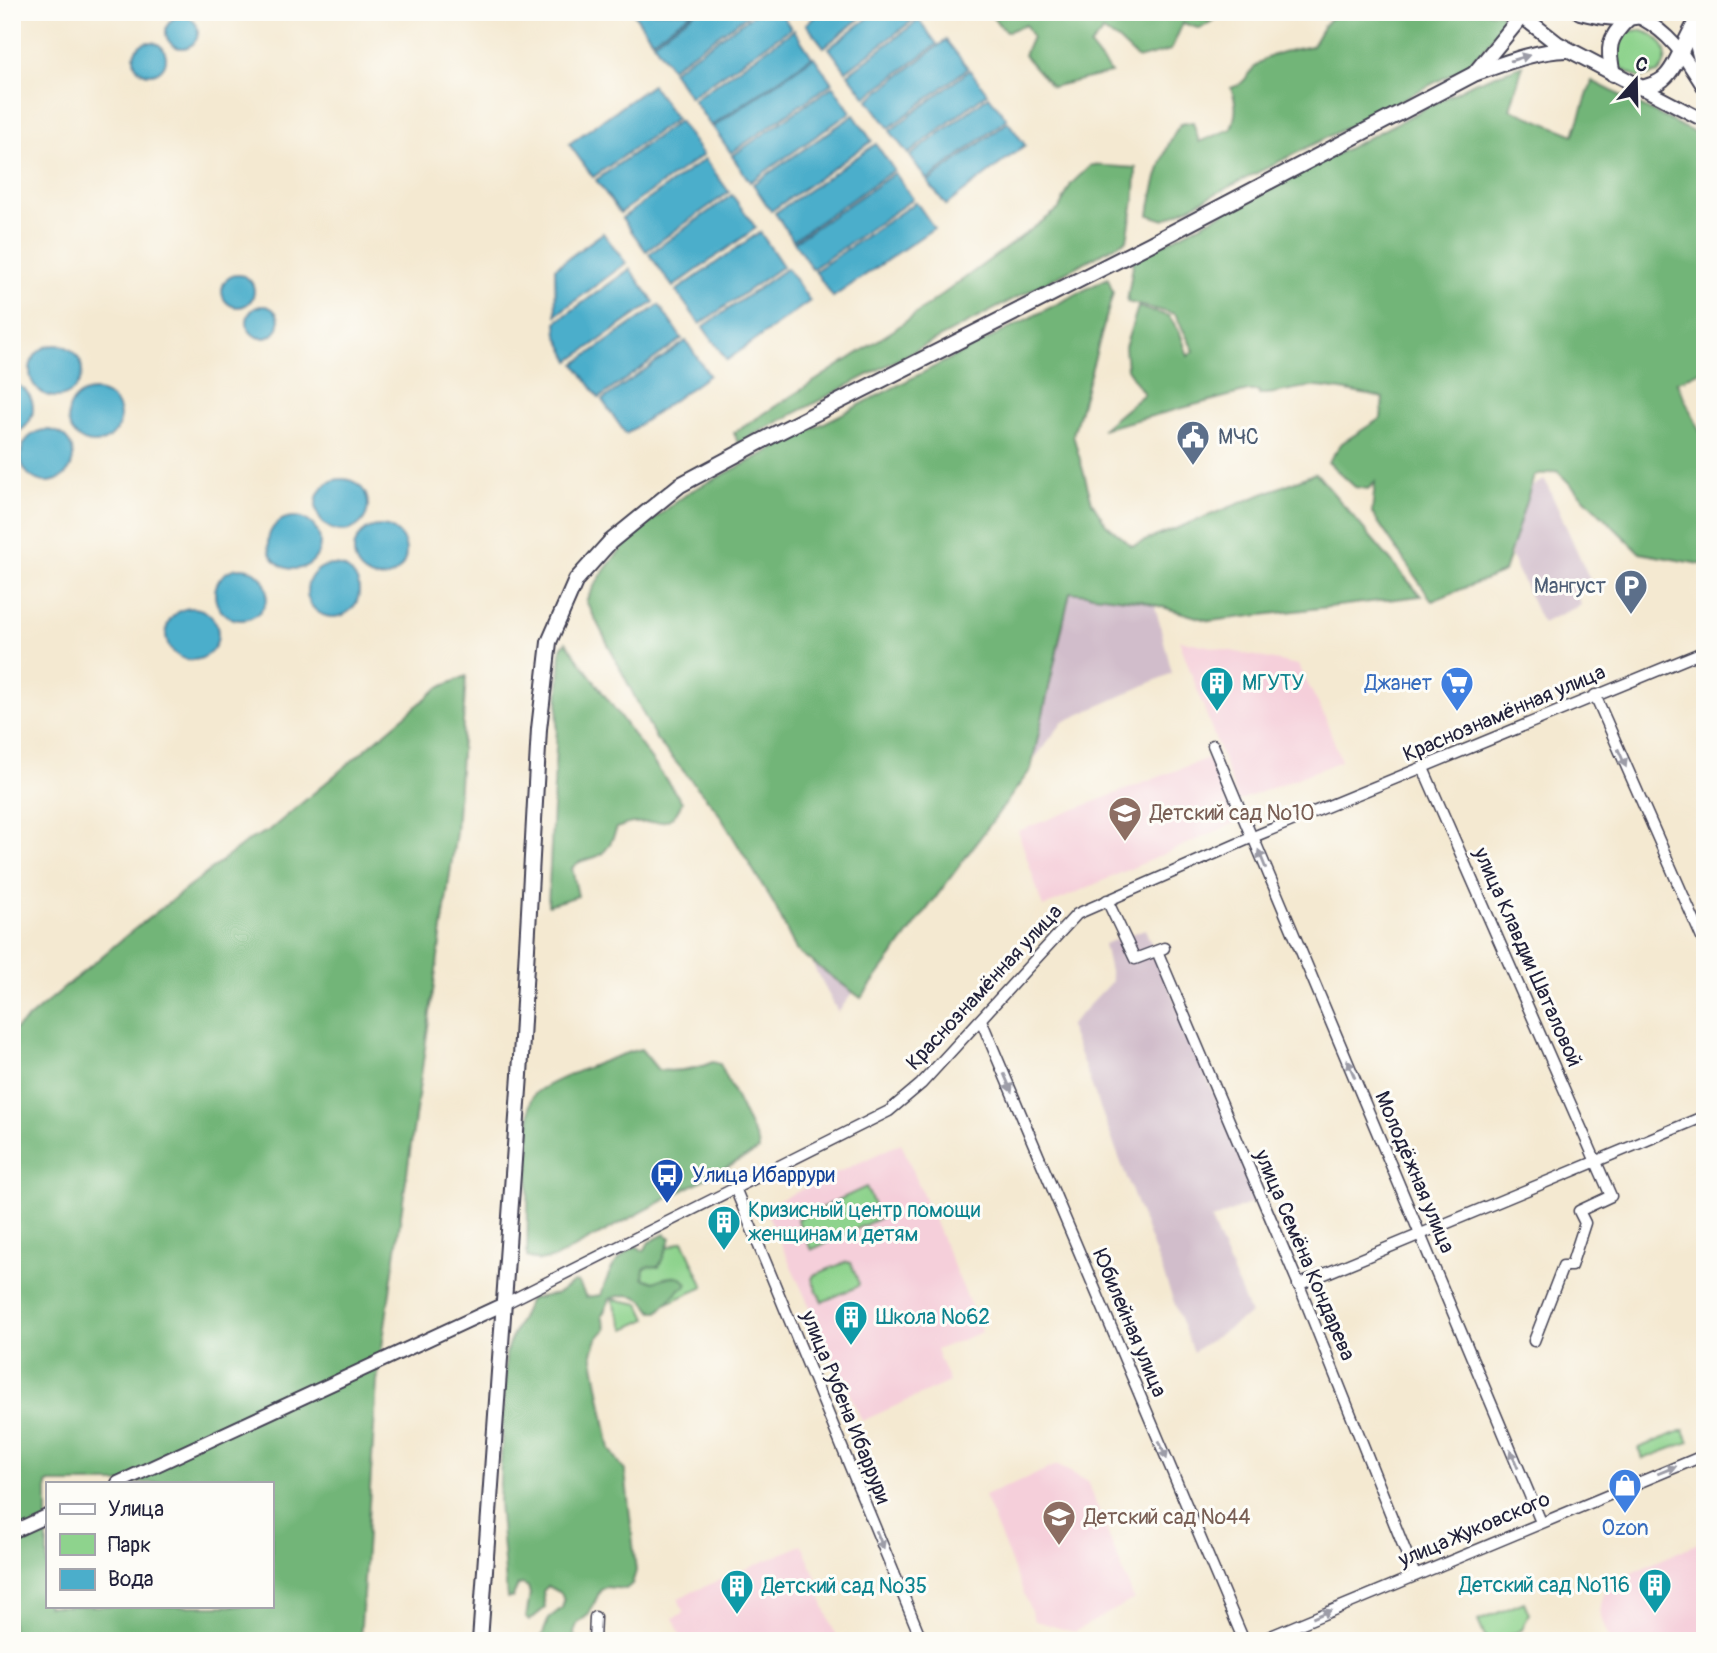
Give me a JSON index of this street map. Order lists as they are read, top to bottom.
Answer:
{
  "streets": {
    "street": [
      "Краснознамённая улица",
      "улица Клавдии Шаталовой",
      "Молодёжная улица",
      "улица Семёна Кондарева",
      "Юбилейная улица",
      "улица Рубена Ибаррури",
      "улица Жуковского"
    ]
  },
  "crossings": [
    ["Краснознамённая улица", "улица Клавдии Шаталовой"],
    ["Краснознамённая улица", "Молодёжная улица"],
    ["Краснознамённая улица", "улица Семёна Кондарева"],
    ["Краснознамённая улица", "Юбилейная улица"],
    ["Краснознамённая улица", "улица Рубена Ибаррури"],
    ["Молодёжная улица", "улица Жуковского"],
    ["улица Семёна Кондарева", "улица Жуковского"]
  ],
  "one_way": [
    "Молодёжная улица",
    "Юбилейная улица",
    "улица Рубена Ибаррури",
    "улица Жуковского"
  ],
  "places": {
    "public building": ["МЧС"],
    "parking": ["Мангуст"],
    "building": [
      "МГУТУ",
      "Кризисный центр помощи женщинам и детям",
      "Школа №62",
      "Детский сад №116",
      "Детский сад №35"
    ],
    "supermarket": ["Джанет"],
    "school or university": ["Детский сад №10", "Детский сад №44"],
    "bus stop": ["Улица Ибаррури"],
    "shop": ["Ozon"]
  },
  "legend": ["Улица", "Парк", "Вода"],
  "north": "top"
}
